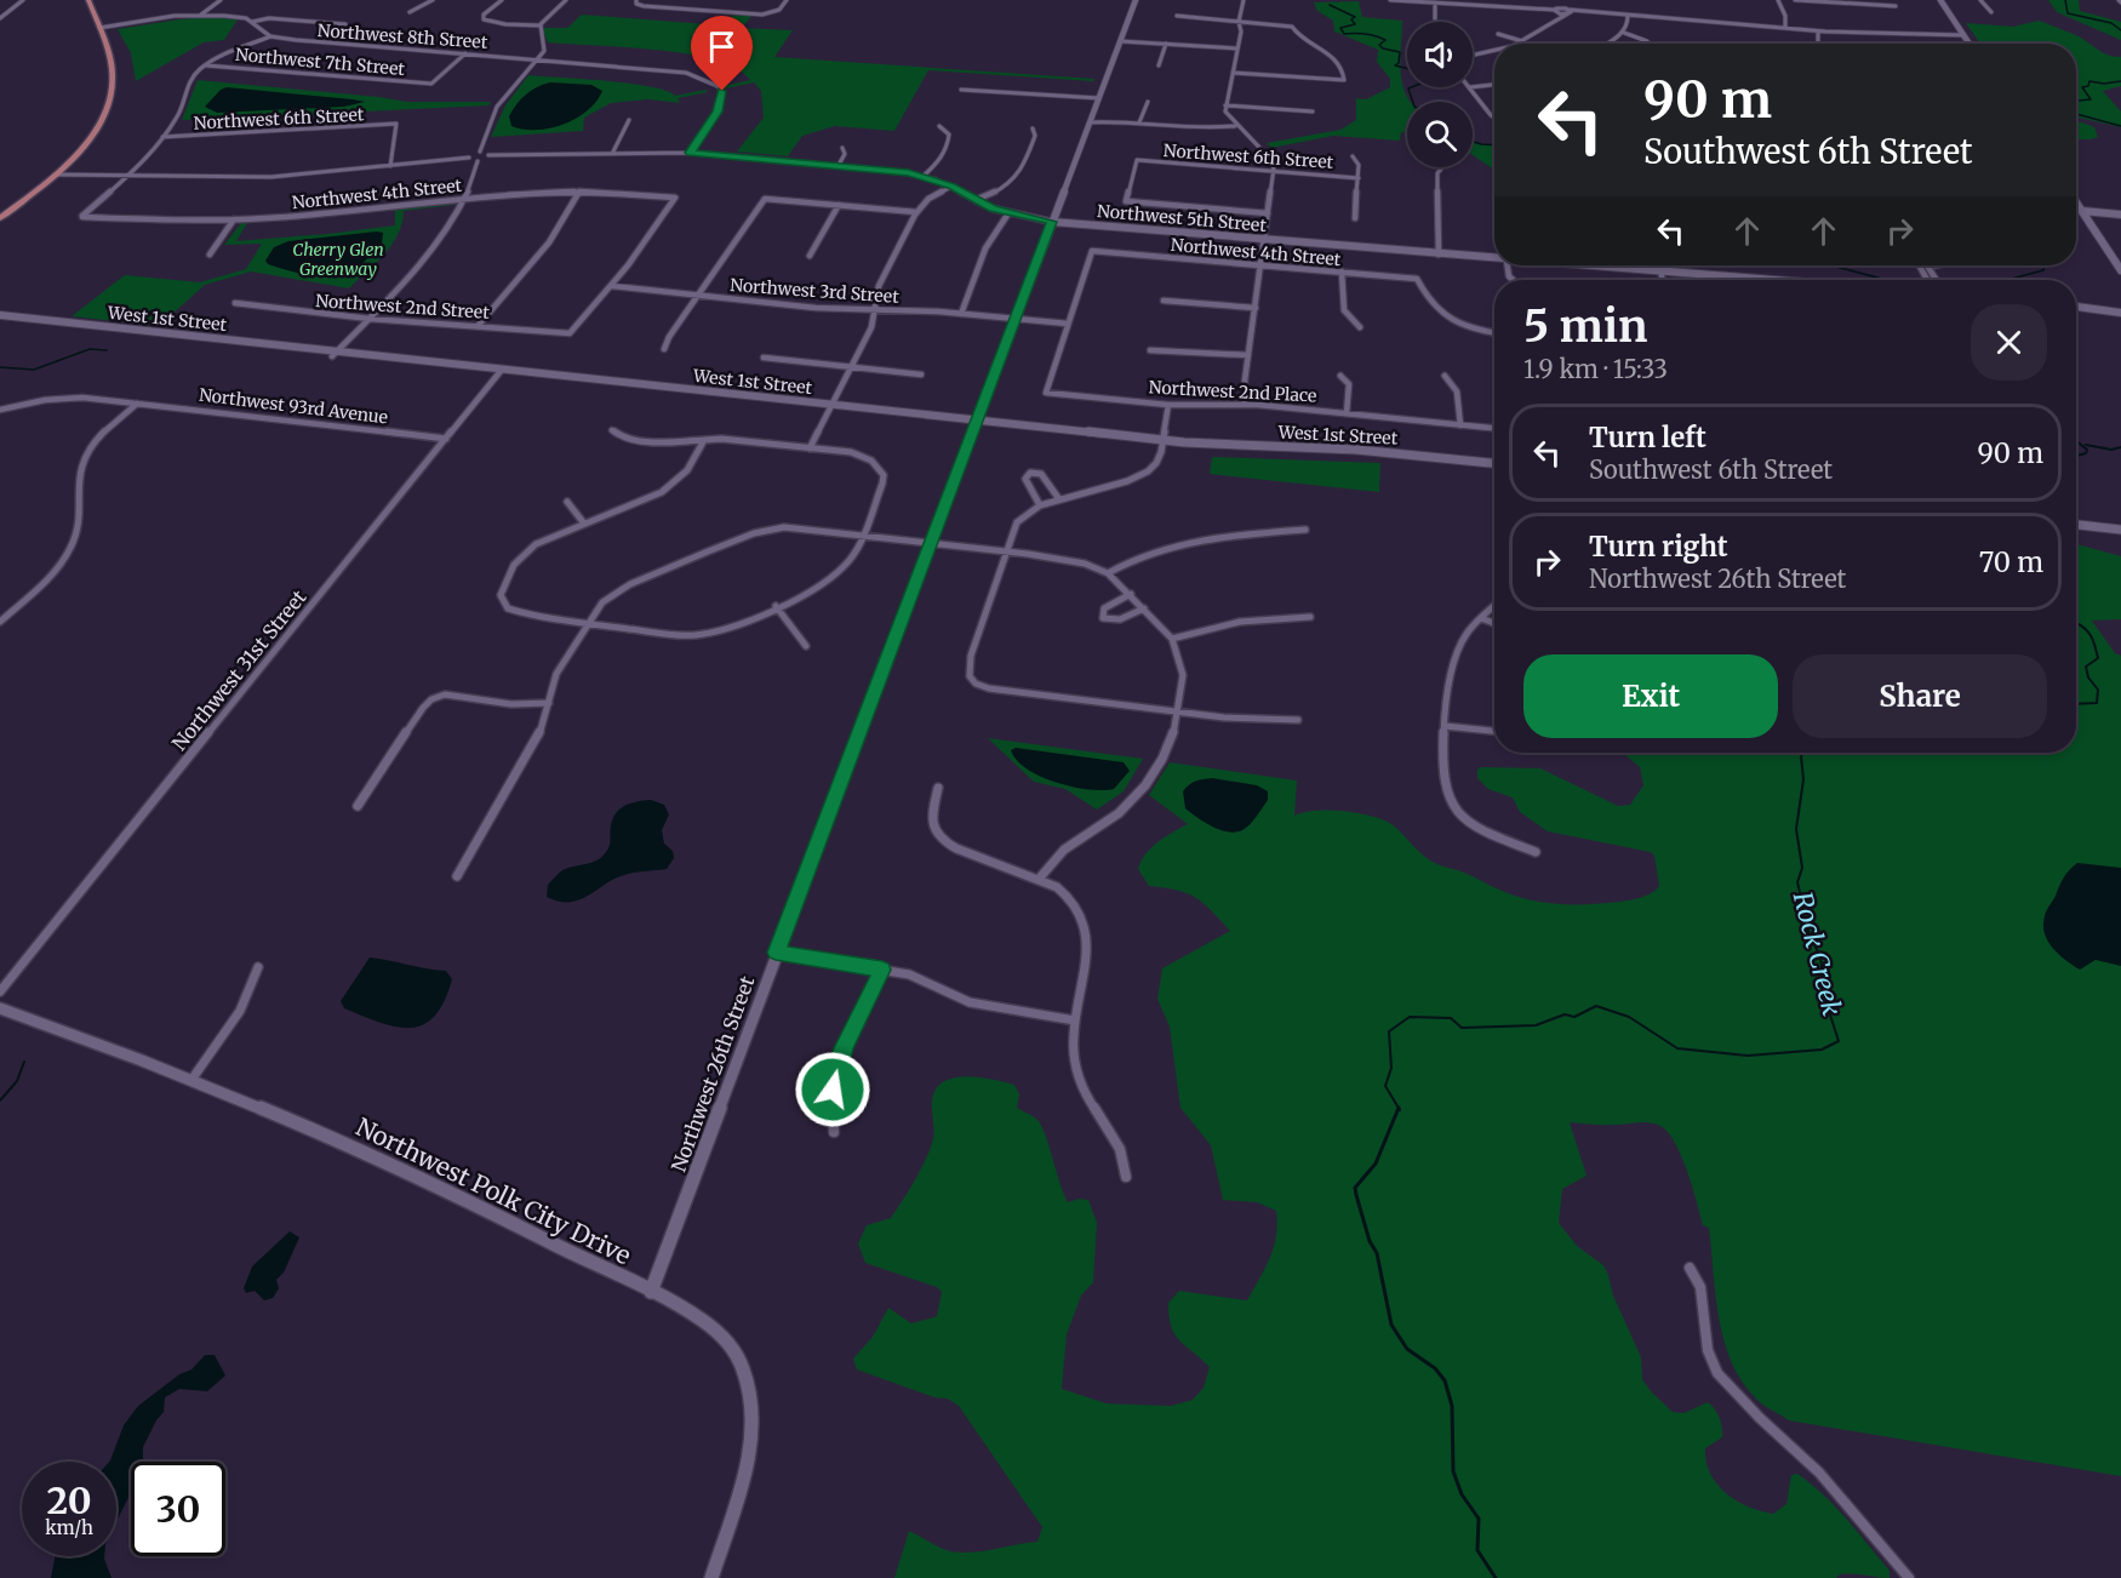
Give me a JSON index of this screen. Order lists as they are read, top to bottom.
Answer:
{
  "streets": {
    "street": [
      "Northwest 8th Street",
      "Northwest 7th Street",
      "Northwest 6th Street",
      "Northwest 4th Street",
      "Northwest 5th Street",
      "Northwest 3rd Street",
      "Northwest 2nd Street",
      "West 1st Street",
      "Northwest 2nd Place",
      "Northwest 93rd Avenue",
      "Northwest 31st Street",
      "Northwest 26th Street",
      "Northwest Polk City Drive"
    ]
  },
  "crossings": [
    ["Northwest 8th Street", "Northwest 7th Street"],
    ["Northwest 8th Street", "Northwest 5th Street"],
    ["Northwest 4th Street", "Northwest 3rd Street"],
    ["Northwest 4th Street", "Northwest 2nd Street"],
    ["Northwest 4th Street", "Northwest 2nd Place"],
    ["Northwest 5th Street", "Northwest 26th Street"],
    ["Northwest 3rd Street", "Northwest 2nd Street"],
    ["Northwest 3rd Street", "Northwest 2nd Place"],
    ["Northwest 3rd Street", "Northwest 26th Street"],
    ["West 1st Street", "Northwest 31st Street"],
    ["West 1st Street", "Northwest 26th Street"],
    ["Northwest 93rd Avenue", "Northwest 31st Street"],
    ["Northwest 26th Street", "Northwest Polk City Drive"]
  ],
  "water": ["Rock Creek"],
  "parks": ["Cherry Glen Greenway"],
  "page": {
    "turn": ["90 m", "Southwest 6th Street"],
    "heading": ["5 min", "1.9 km · 15:33"],
    "list": [
      {
        "name": "Turn left",
        "note": "Southwest 6th Street",
        "value": "90 m"
      },
      {
        "name": "Turn right",
        "note": "Northwest 26th Street",
        "value": "70 m"
      }
    ],
    "buttons": ["Exit", "Share"],
    "speed": "20 km/h",
    "limit": "30"
  }
}
